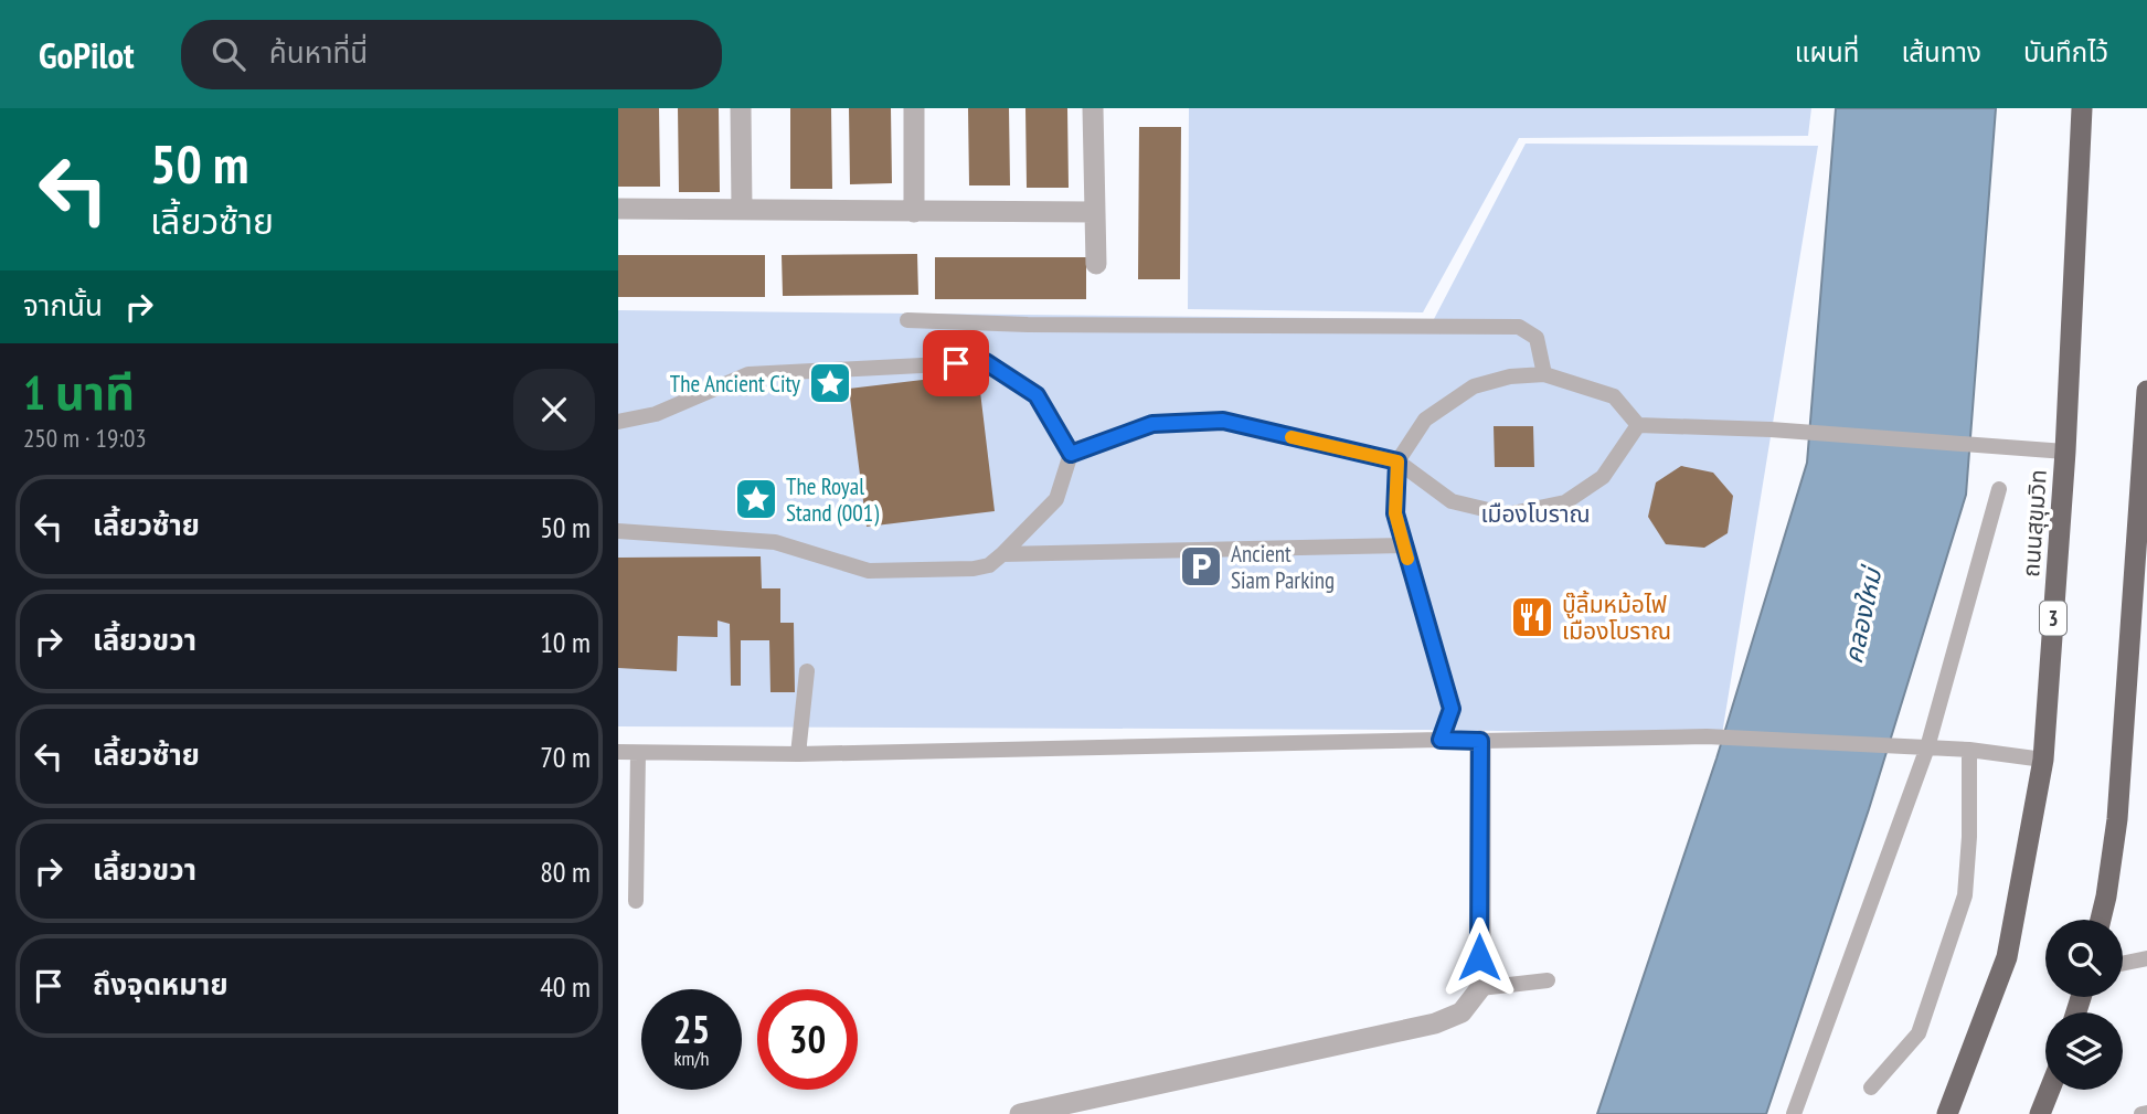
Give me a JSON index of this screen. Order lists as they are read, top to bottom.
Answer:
{
  "streets": {
    "highway": ["ถนนสุขุมวิท", "3"]
  },
  "water": ["คลองใหม่"],
  "parks": ["เมืองโบราณ"],
  "places": {
    "place": ["The Ancient City", "The Royal Stand (001)"],
    "parking": ["Ancient Siam Parking"],
    "restaurant": ["บู๊ลิ้มหม้อไฟ เมืองโบราณ"]
  },
  "page": {
    "header": "GoPilot",
    "search": "ค้นหาที่นี่",
    "nav": ["แผนที่", "เส้นทาง", "บันทึกไว้"],
    "turn": ["50 m", "เลี้ยวซ้าย"],
    "then": "จากนั้น",
    "heading": ["1 นาที", "250 m · 19:03"],
    "list": [
      {
        "name": "เลี้ยวซ้าย",
        "value": "50 m"
      },
      {
        "name": "เลี้ยวขวา",
        "value": "10 m"
      },
      {
        "name": "เลี้ยวซ้าย",
        "value": "70 m"
      },
      {
        "name": "เลี้ยวขวา",
        "value": "80 m"
      },
      {
        "name": "ถึงจุดหมาย",
        "value": "40 m"
      }
    ],
    "speed": "25 km/h",
    "limit": "30"
  }
}
